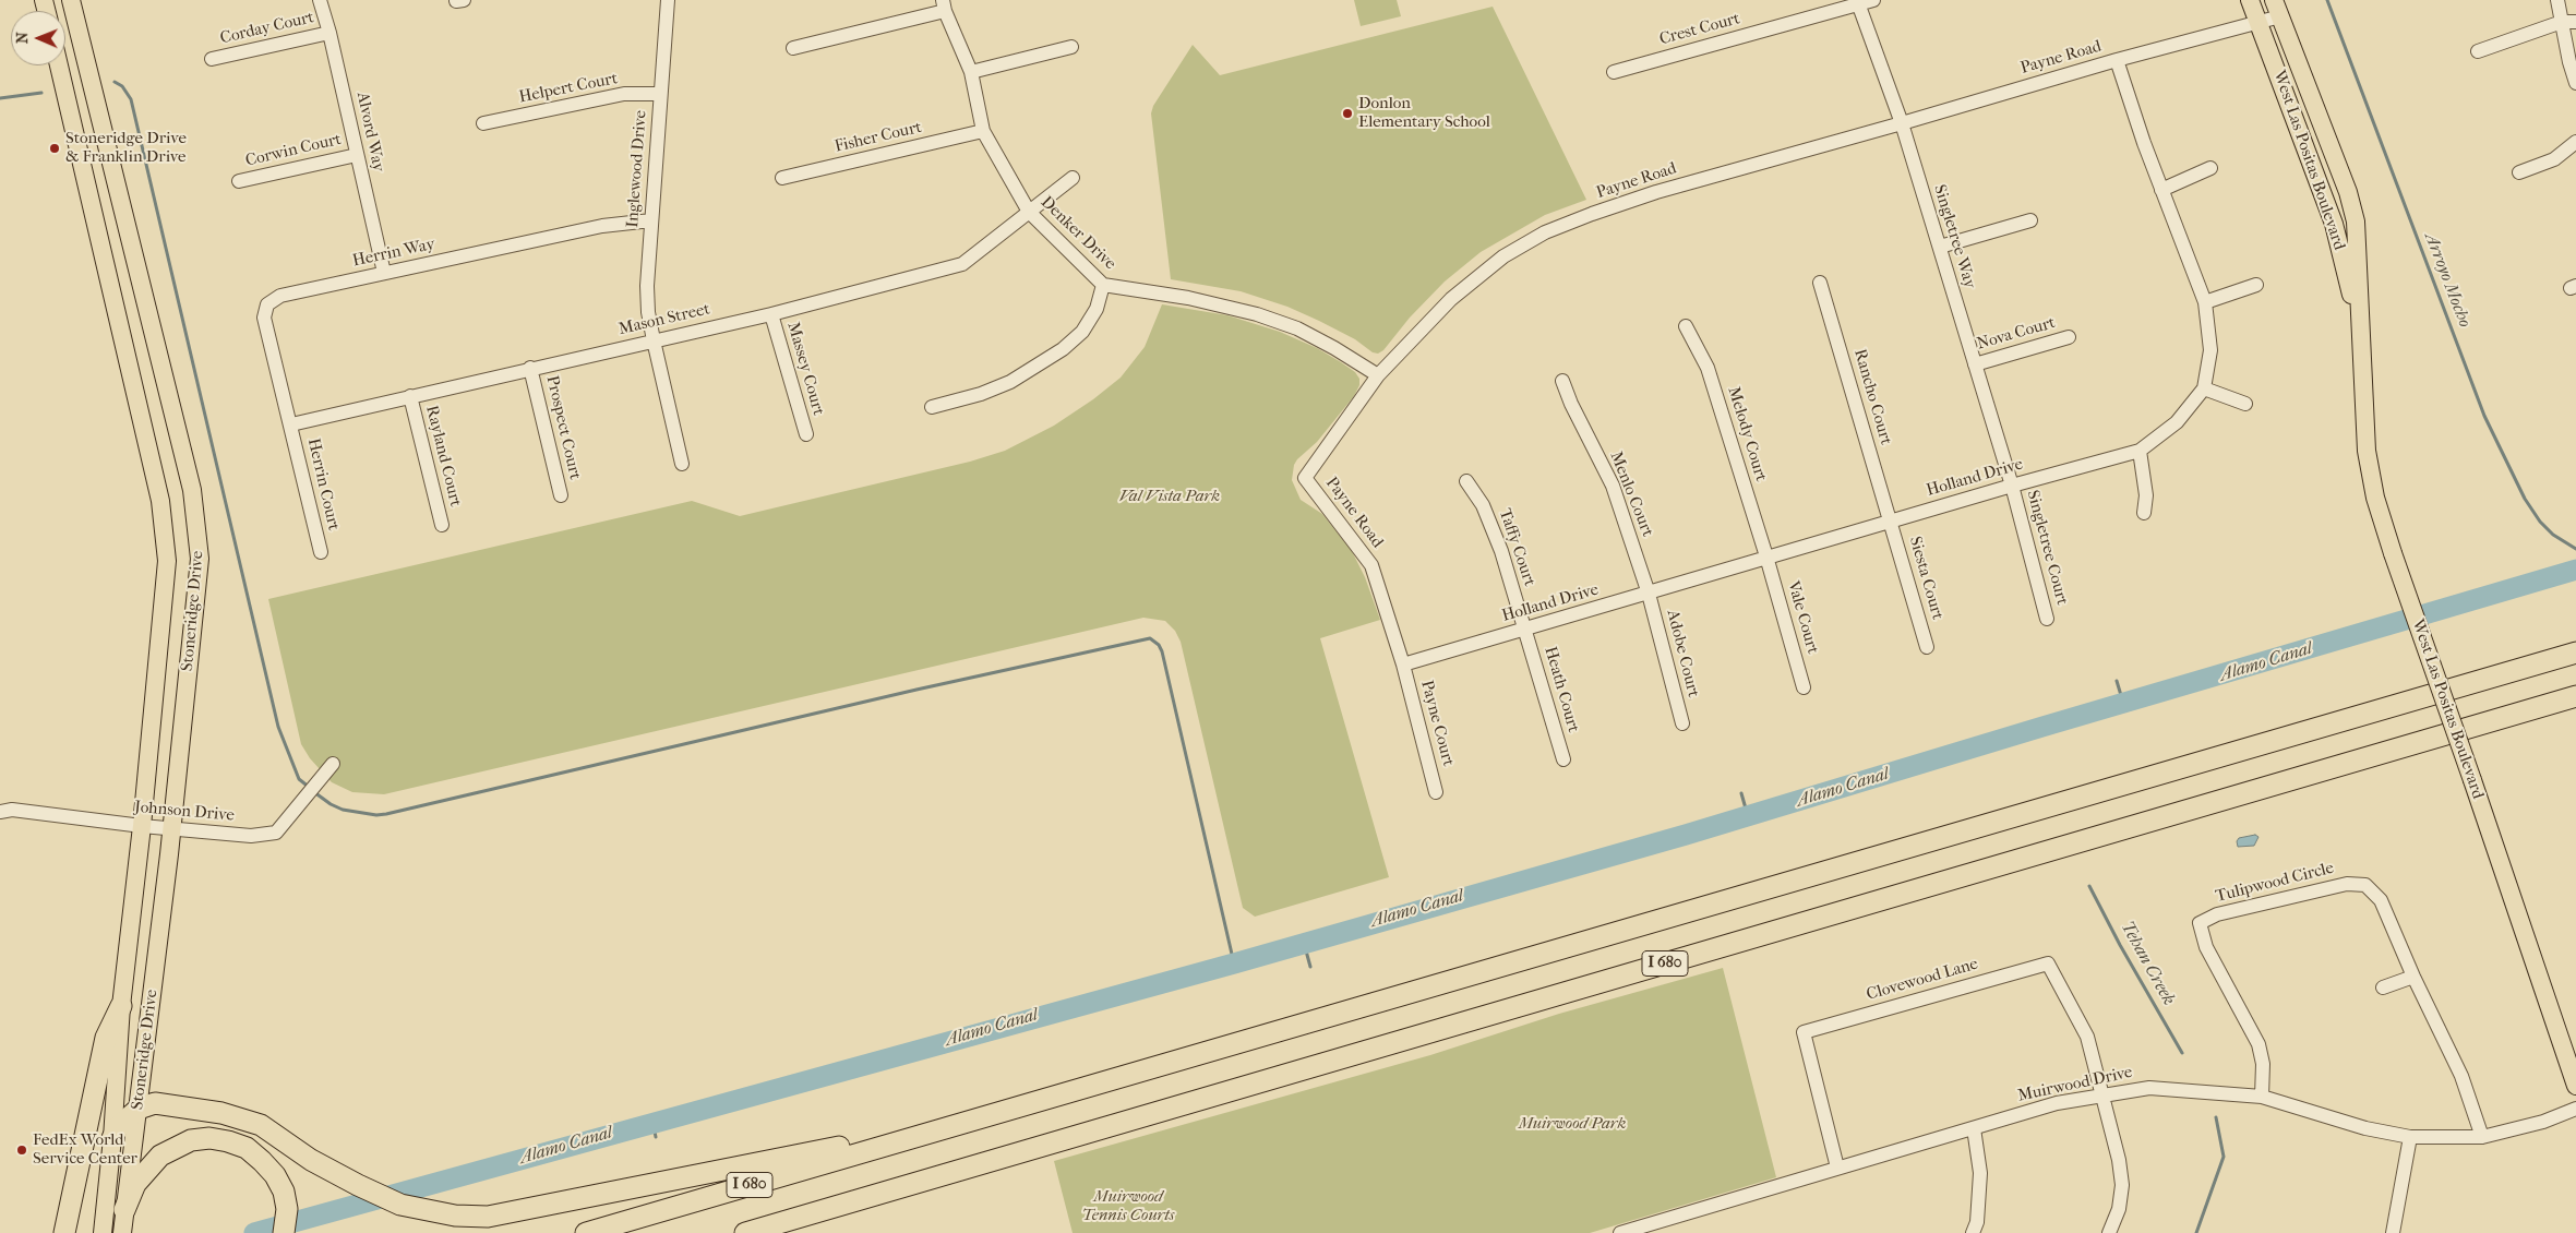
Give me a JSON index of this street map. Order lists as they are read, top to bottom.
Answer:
{
  "streets": {
    "highway": ["I 680"],
    "main road": ["West Las Positas Boulevard", "Stoneridge Drive"],
    "street": [
      "Corday Court",
      "Crest Court",
      "Payne Road",
      "Helpert Court",
      "Alvord Way",
      "Fisher Court",
      "Corwin Court",
      "Inglewood Drive",
      "Denker Drive",
      "Singletree Way",
      "Herrin Way",
      "Mason Street",
      "Nova Court",
      "Massey Court",
      "Rancho Court",
      "Prospect Court",
      "Melody Court",
      "Rayland Court",
      "Holland Drive",
      "Herrin Court",
      "Menlo Court",
      "Taffy Court",
      "Singletree Court",
      "Siesta Court",
      "Vale Court",
      "Adobe Court",
      "Heath Court",
      "Payne Court",
      "Johnson Drive",
      "Tulipwood Circle",
      "Clovewood Lane",
      "Muirwood Drive"
    ]
  },
  "crossings": [
    ["Corday Court", "Alvord Way"],
    ["Crest Court", "Singletree Way"],
    ["Payne Road", "West Las Positas Boulevard"],
    ["Payne Road", "Denker Drive"],
    ["Payne Road", "Singletree Way"],
    ["Payne Road", "Holland Drive"],
    ["Payne Road", "Payne Court"],
    ["Helpert Court", "Inglewood Drive"],
    ["Alvord Way", "Corwin Court"],
    ["Alvord Way", "Herrin Way"],
    ["Fisher Court", "Denker Drive"],
    ["Inglewood Drive", "Herrin Way"],
    ["Inglewood Drive", "Mason Street"],
    ["Denker Drive", "Mason Street"],
    ["Singletree Way", "Nova Court"],
    ["Singletree Way", "Holland Drive"],
    ["Singletree Way", "Singletree Court"],
    ["Herrin Way", "Mason Street"],
    ["Herrin Way", "Herrin Court"],
    ["Mason Street", "Massey Court"],
    ["Mason Street", "Prospect Court"],
    ["Mason Street", "Rayland Court"],
    ["Mason Street", "Herrin Court"],
    ["Rancho Court", "Holland Drive"],
    ["Rancho Court", "Siesta Court"],
    ["Melody Court", "Holland Drive"],
    ["Melody Court", "Vale Court"],
    ["Holland Drive", "Menlo Court"],
    ["Holland Drive", "Taffy Court"],
    ["Holland Drive", "Singletree Court"],
    ["Holland Drive", "Siesta Court"],
    ["Holland Drive", "Vale Court"],
    ["Holland Drive", "Adobe Court"],
    ["Holland Drive", "Heath Court"],
    ["Holland Drive", "Payne Court"],
    ["Menlo Court", "Adobe Court"],
    ["Taffy Court", "Heath Court"],
    ["Stoneridge Drive", "Johnson Drive"],
    ["Tulipwood Circle", "Muirwood Drive"],
    ["Clovewood Lane", "Muirwood Drive"]
  ],
  "water": ["Arroyo Mocho", "Alamo Canal", "Tehan Creek"],
  "parks": ["Val Vista Park", "Muirwood Park", "Muirwood Tennis Courts"],
  "places": ["Donlon Elementary School", "Stoneridge Drive & Franklin Drive", "FedEx World Service Center"],
  "north": "left"
}
